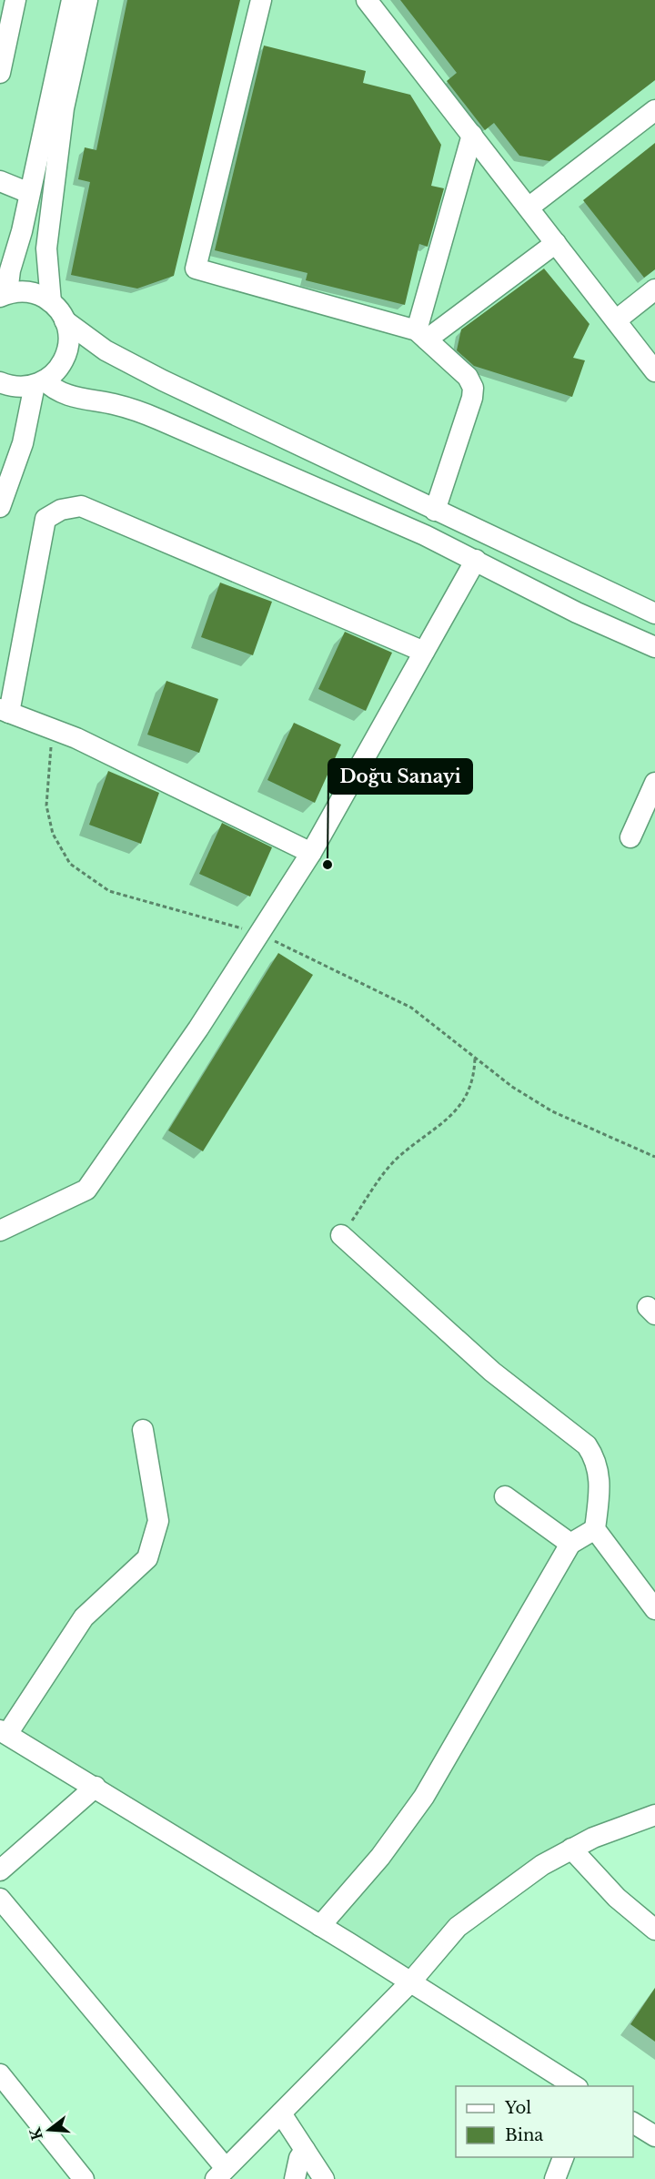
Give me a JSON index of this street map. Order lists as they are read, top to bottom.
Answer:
{
  "places": ["Doğu Sanayi"],
  "legend": ["Yol", "Bina"],
  "north": "left"
}
